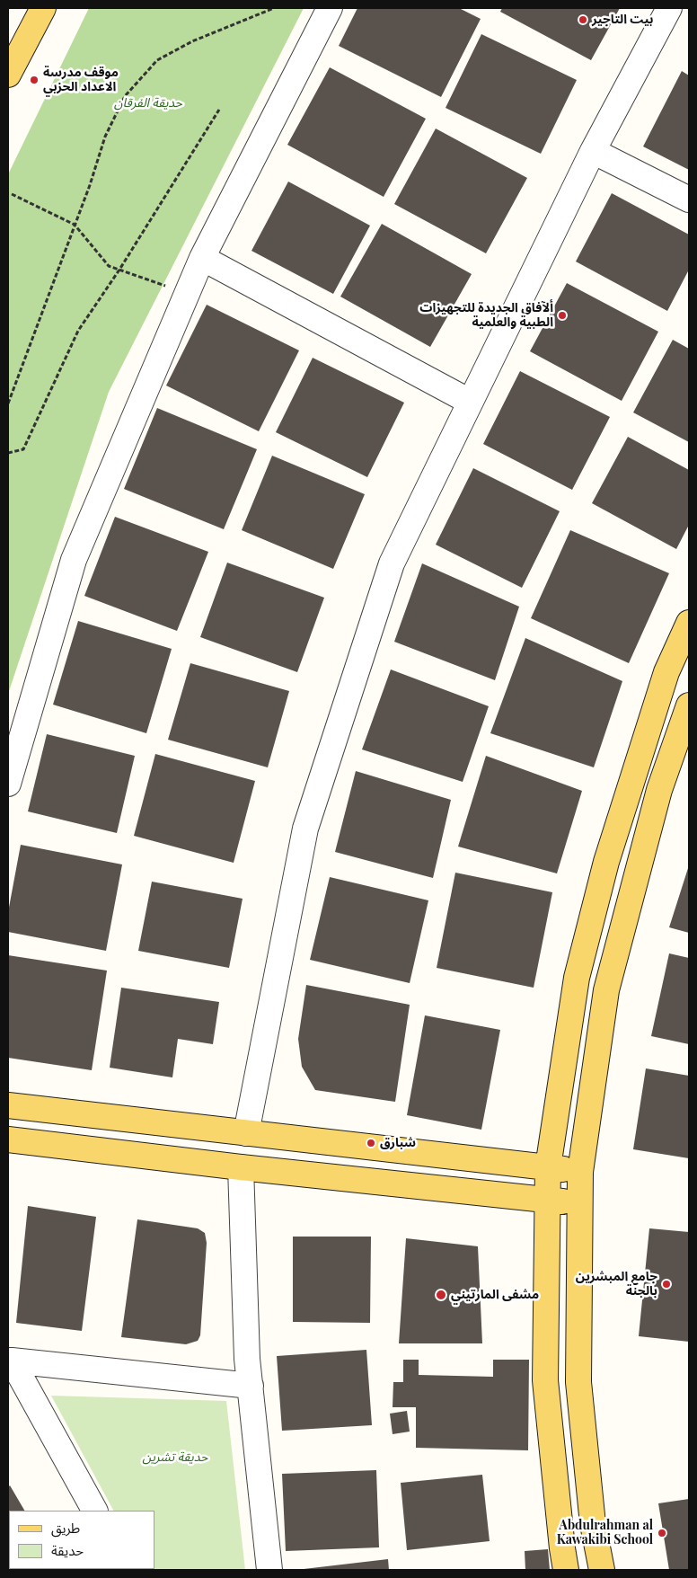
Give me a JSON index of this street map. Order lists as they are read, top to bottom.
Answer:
{
  "parks": ["حديقة الفرقان", "حديقة تشرين"],
  "places": [
    "بيت التاجير",
    "موقف مدرسة الاعداد الحزبي",
    "ألآفاق الجديدة للتجهيزات الطبية والعلمية",
    "شبارق",
    "جامع المبشرين بالجنة",
    "مشفى المارتيني",
    "Abdulrahman al Kawakibi School"
  ],
  "legend": ["طريق", "حديقة"]
}
